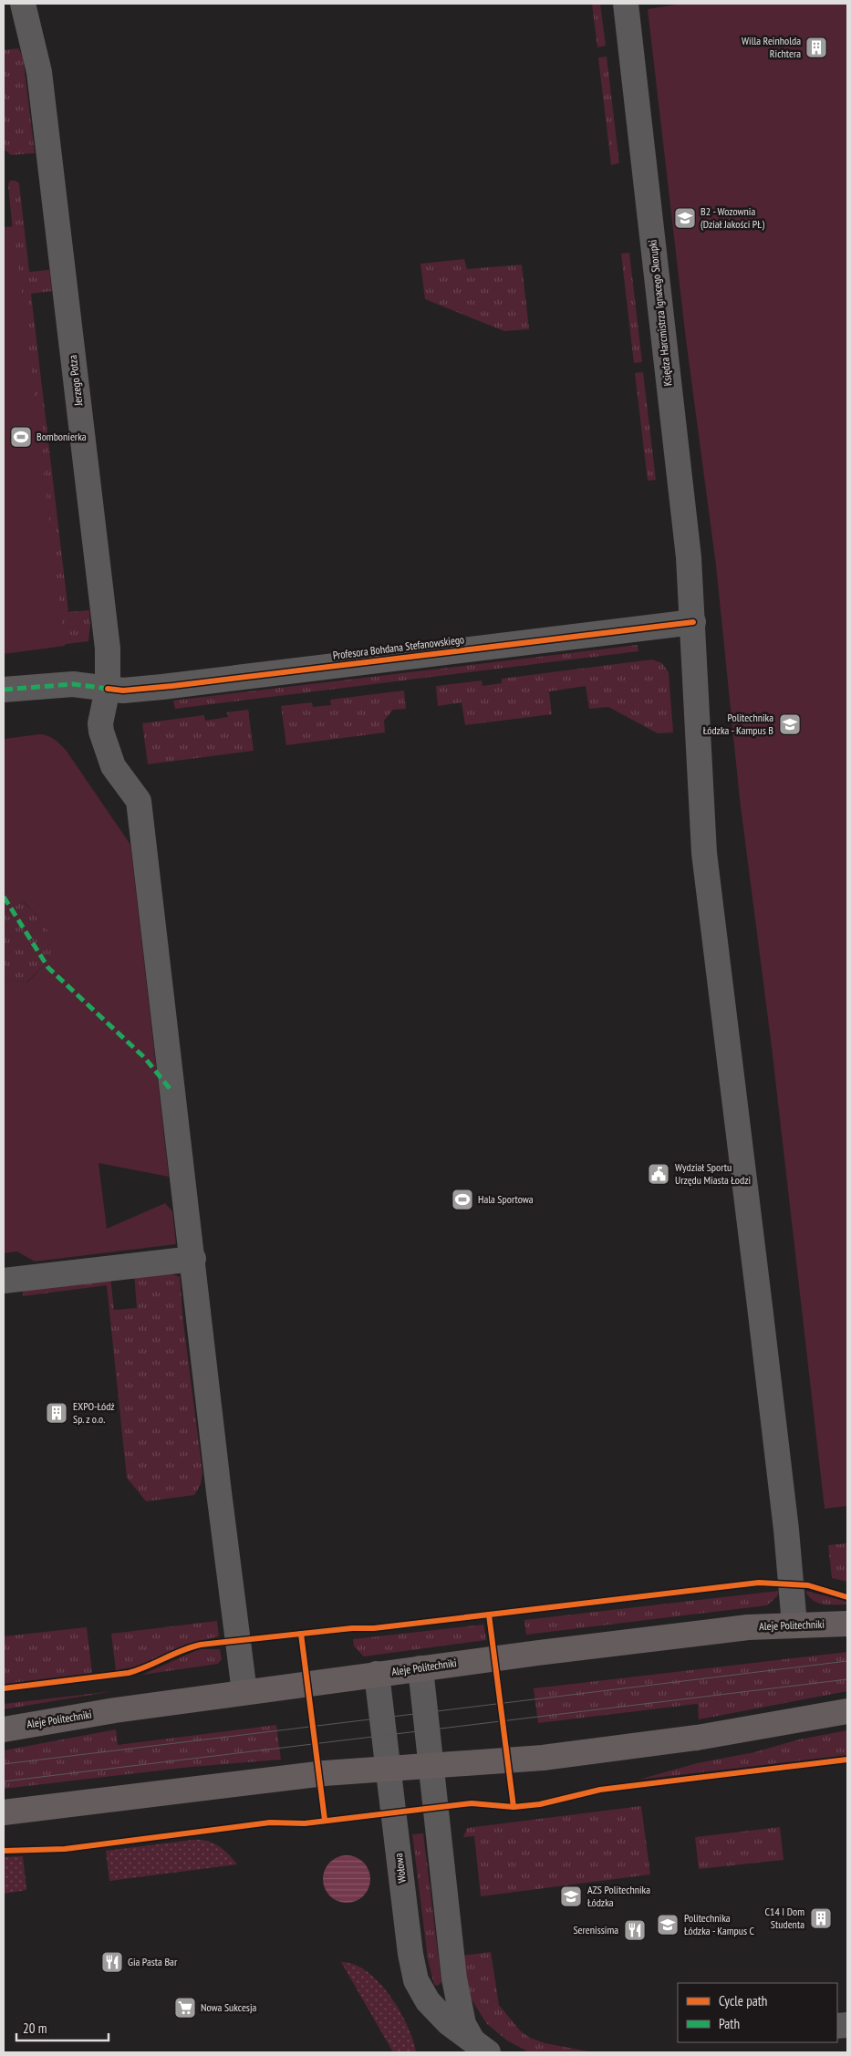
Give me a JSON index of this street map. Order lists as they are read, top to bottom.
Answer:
{
  "streets": {
    "main road": ["Aleje Politechniki"],
    "street": [
      "Księdza Harcmistrza Ignacego Skorupki",
      "Jerzego Potza",
      "Profesora Bohdana Stefanowskiego",
      "Wołowa"
    ]
  },
  "crossings": [
    ["Księdza Harcmistrza Ignacego Skorupki", "Profesora Bohdana Stefanowskiego"],
    ["Księdza Harcmistrza Ignacego Skorupki", "Aleje Politechniki"],
    ["Jerzego Potza", "Profesora Bohdana Stefanowskiego"],
    ["Aleje Politechniki", "Wołowa"]
  ],
  "places": {
    "building": ["Willa Reinholda Richtera", "EXPO-Łódź Sp. z o.o.", "C14 I Dom Studenta"],
    "school or university": [
      "B2 - Wozownia (Dział Jakości PŁ)",
      "Politechnika Łódzka - Kampus B",
      "AZS Politechnika Łódzka",
      "Politechnika Łódzka - Kampus C"
    ],
    "sports": ["Bombonierka", "Hala Sportowa"],
    "public building": ["Wydział Sportu Urzędu Miasta Łodzi"],
    "restaurant": ["Serenissima", "Gia Pasta Bar"],
    "supermarket": ["Nowa Sukcesja"]
  },
  "legend": ["Cycle path", "Path"],
  "scale_bar": "20 m"
}
